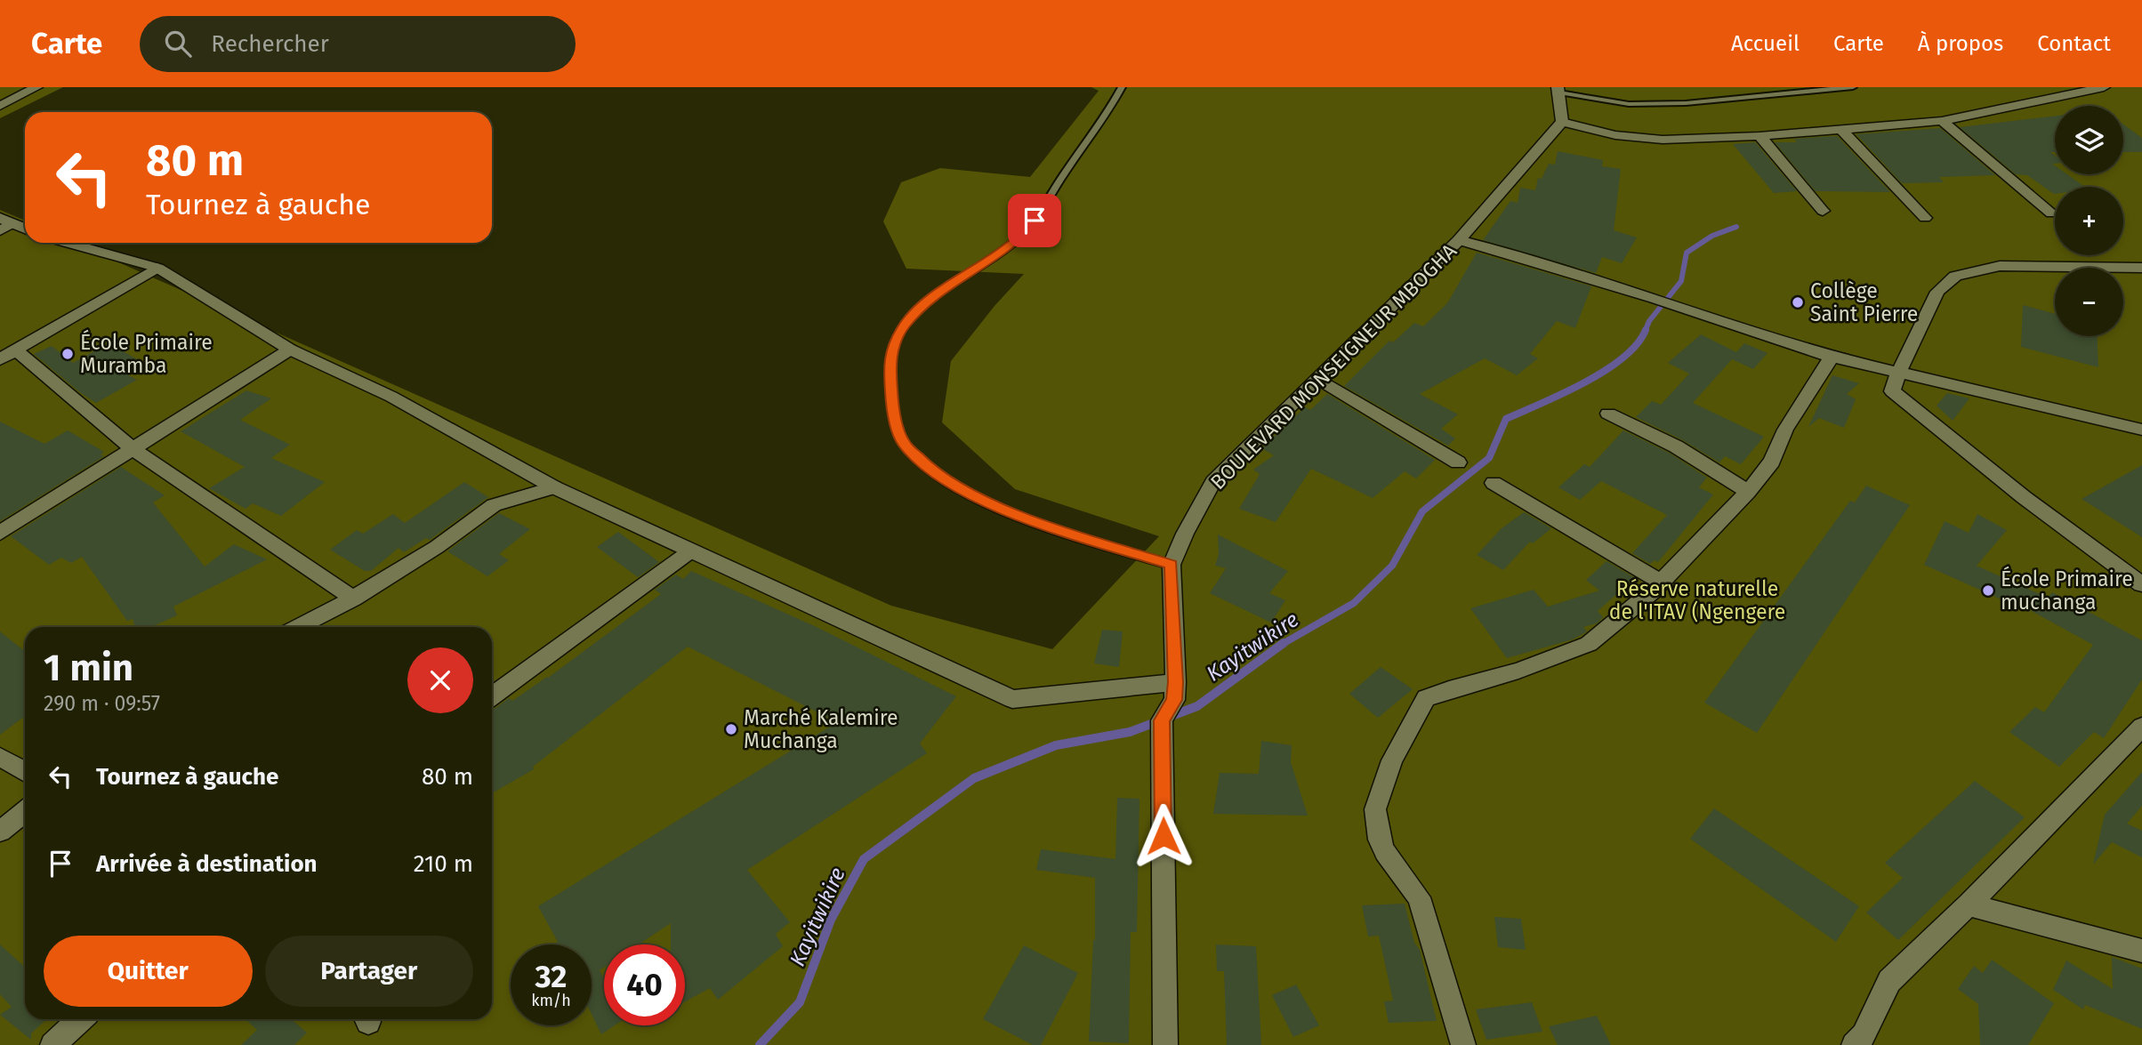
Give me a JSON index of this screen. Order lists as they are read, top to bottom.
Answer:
{
  "streets": {
    "street": ["BOULEVARD MONSEIGNEUR MBOGHA"]
  },
  "water": ["Kayitwikire"],
  "parks": ["Réserve naturelle de l'ITAV (Ngengere"],
  "places": [
    "Collège Saint Pierre",
    "École Primaire Muramba",
    "École Primaire muchanga",
    "Marché Kalemire Muchanga"
  ],
  "page": {
    "header": "Carte",
    "search": "Rechercher",
    "nav": [
      "Accueil",
      "Carte",
      "À propos",
      "Contact"
    ],
    "map_buttons": ["+", "−"],
    "turn": ["80 m", "Tournez à gauche"],
    "heading": ["1 min", "290 m · 09:57"],
    "list": [
      {
        "name": "Tournez à gauche",
        "value": "80 m"
      },
      {
        "name": "Arrivée à destination",
        "value": "210 m"
      }
    ],
    "buttons": ["Quitter", "Partager"],
    "speed": "32 km/h",
    "limit": "40"
  }
}
